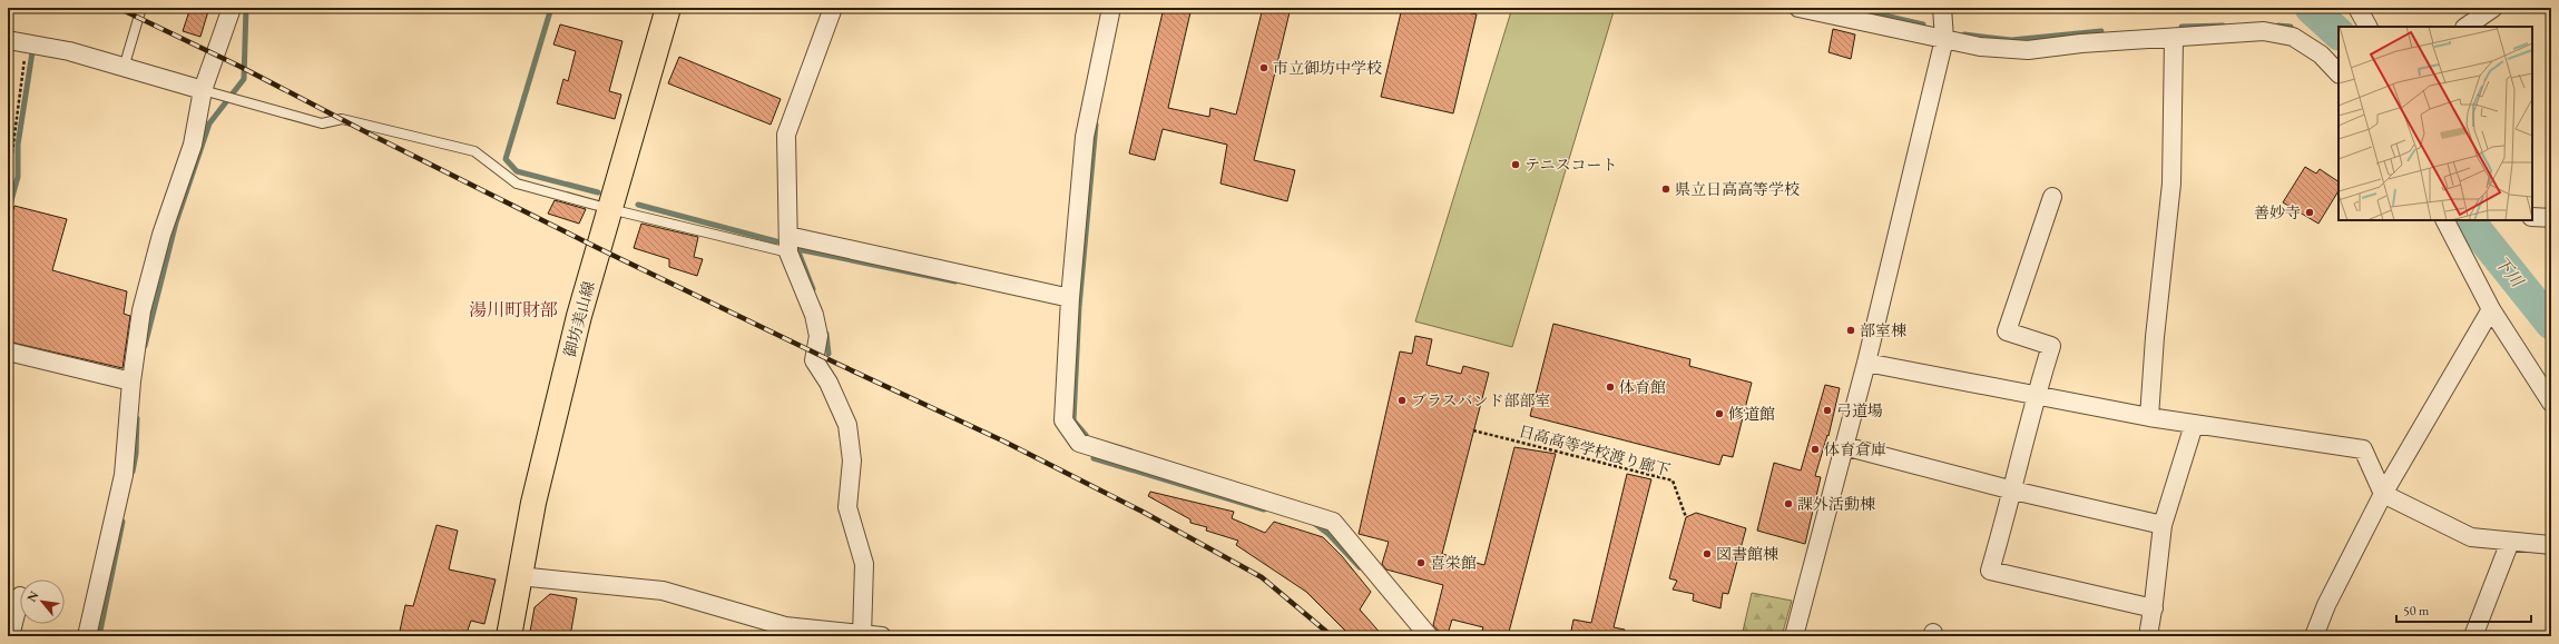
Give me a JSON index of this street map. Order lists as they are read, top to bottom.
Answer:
{
  "streets": {
    "main road": ["御坊美山線"],
    "path": ["日高高等学校渡り廊下"]
  },
  "districts": ["湯川町財部"],
  "water": ["下川"],
  "places": [
    "市立御坊中学校",
    "テニスコート",
    "県立日高高等学校",
    "善妙寺",
    "部室棟",
    "体育館",
    "ブラスバンド部部室",
    "弓道場",
    "修道館",
    "体育倉庫",
    "課外活動棟",
    "図書館棟",
    "喜栄館"
  ],
  "scale_bar": "50 m",
  "north": "top left"
}
